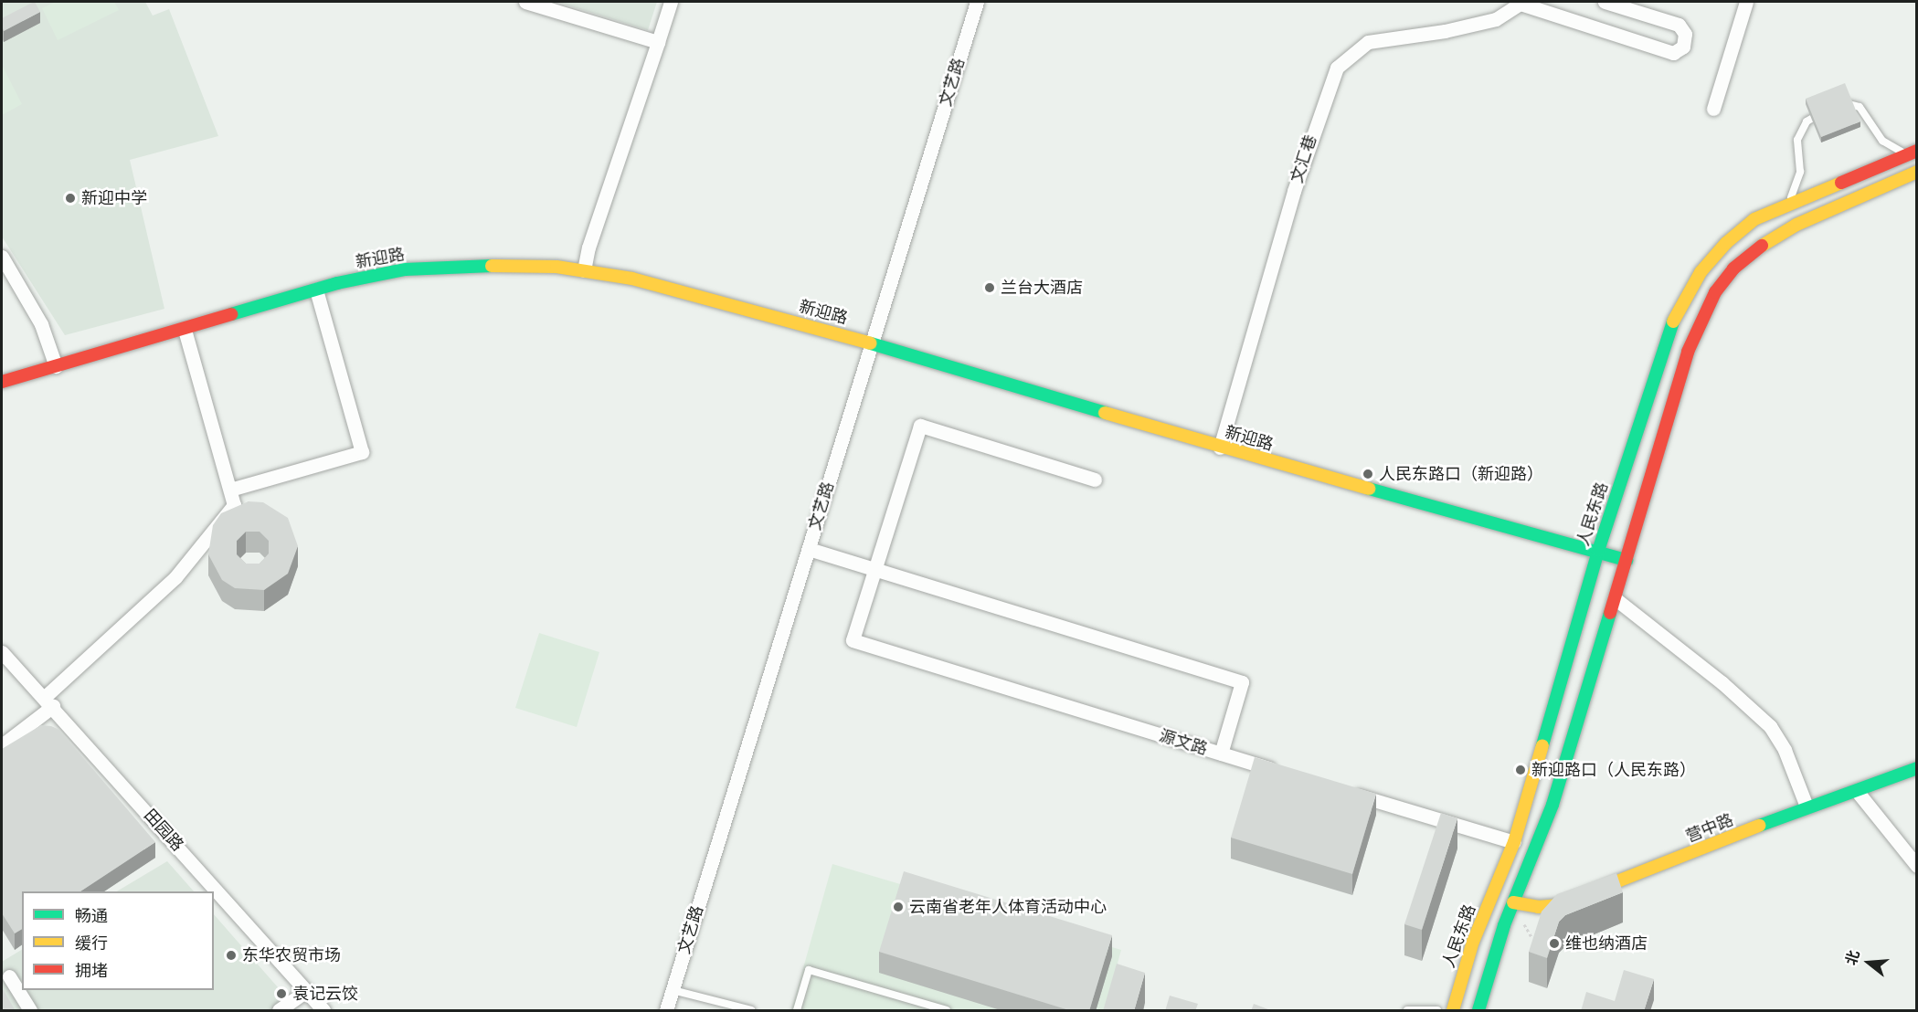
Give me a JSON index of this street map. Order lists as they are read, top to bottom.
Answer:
{
  "streets": {
    "street": [
      "文艺路",
      "文汇巷",
      "新迎路",
      "人民东路",
      "源文路",
      "营中路",
      "田园路"
    ]
  },
  "crossings": [
    ["文艺路", "新迎路"],
    ["文汇巷", "新迎路"],
    ["新迎路", "人民东路"]
  ],
  "places": [
    "新迎中学",
    "兰台大酒店",
    "人民东路口（新迎路）",
    "新迎路口（人民东路）",
    "云南省老年人体育活动中心",
    "维也纳酒店",
    "东华农贸市场",
    "袁记云饺"
  ],
  "legend": ["畅通", "缓行", "拥堵"],
  "north": "left"
}
